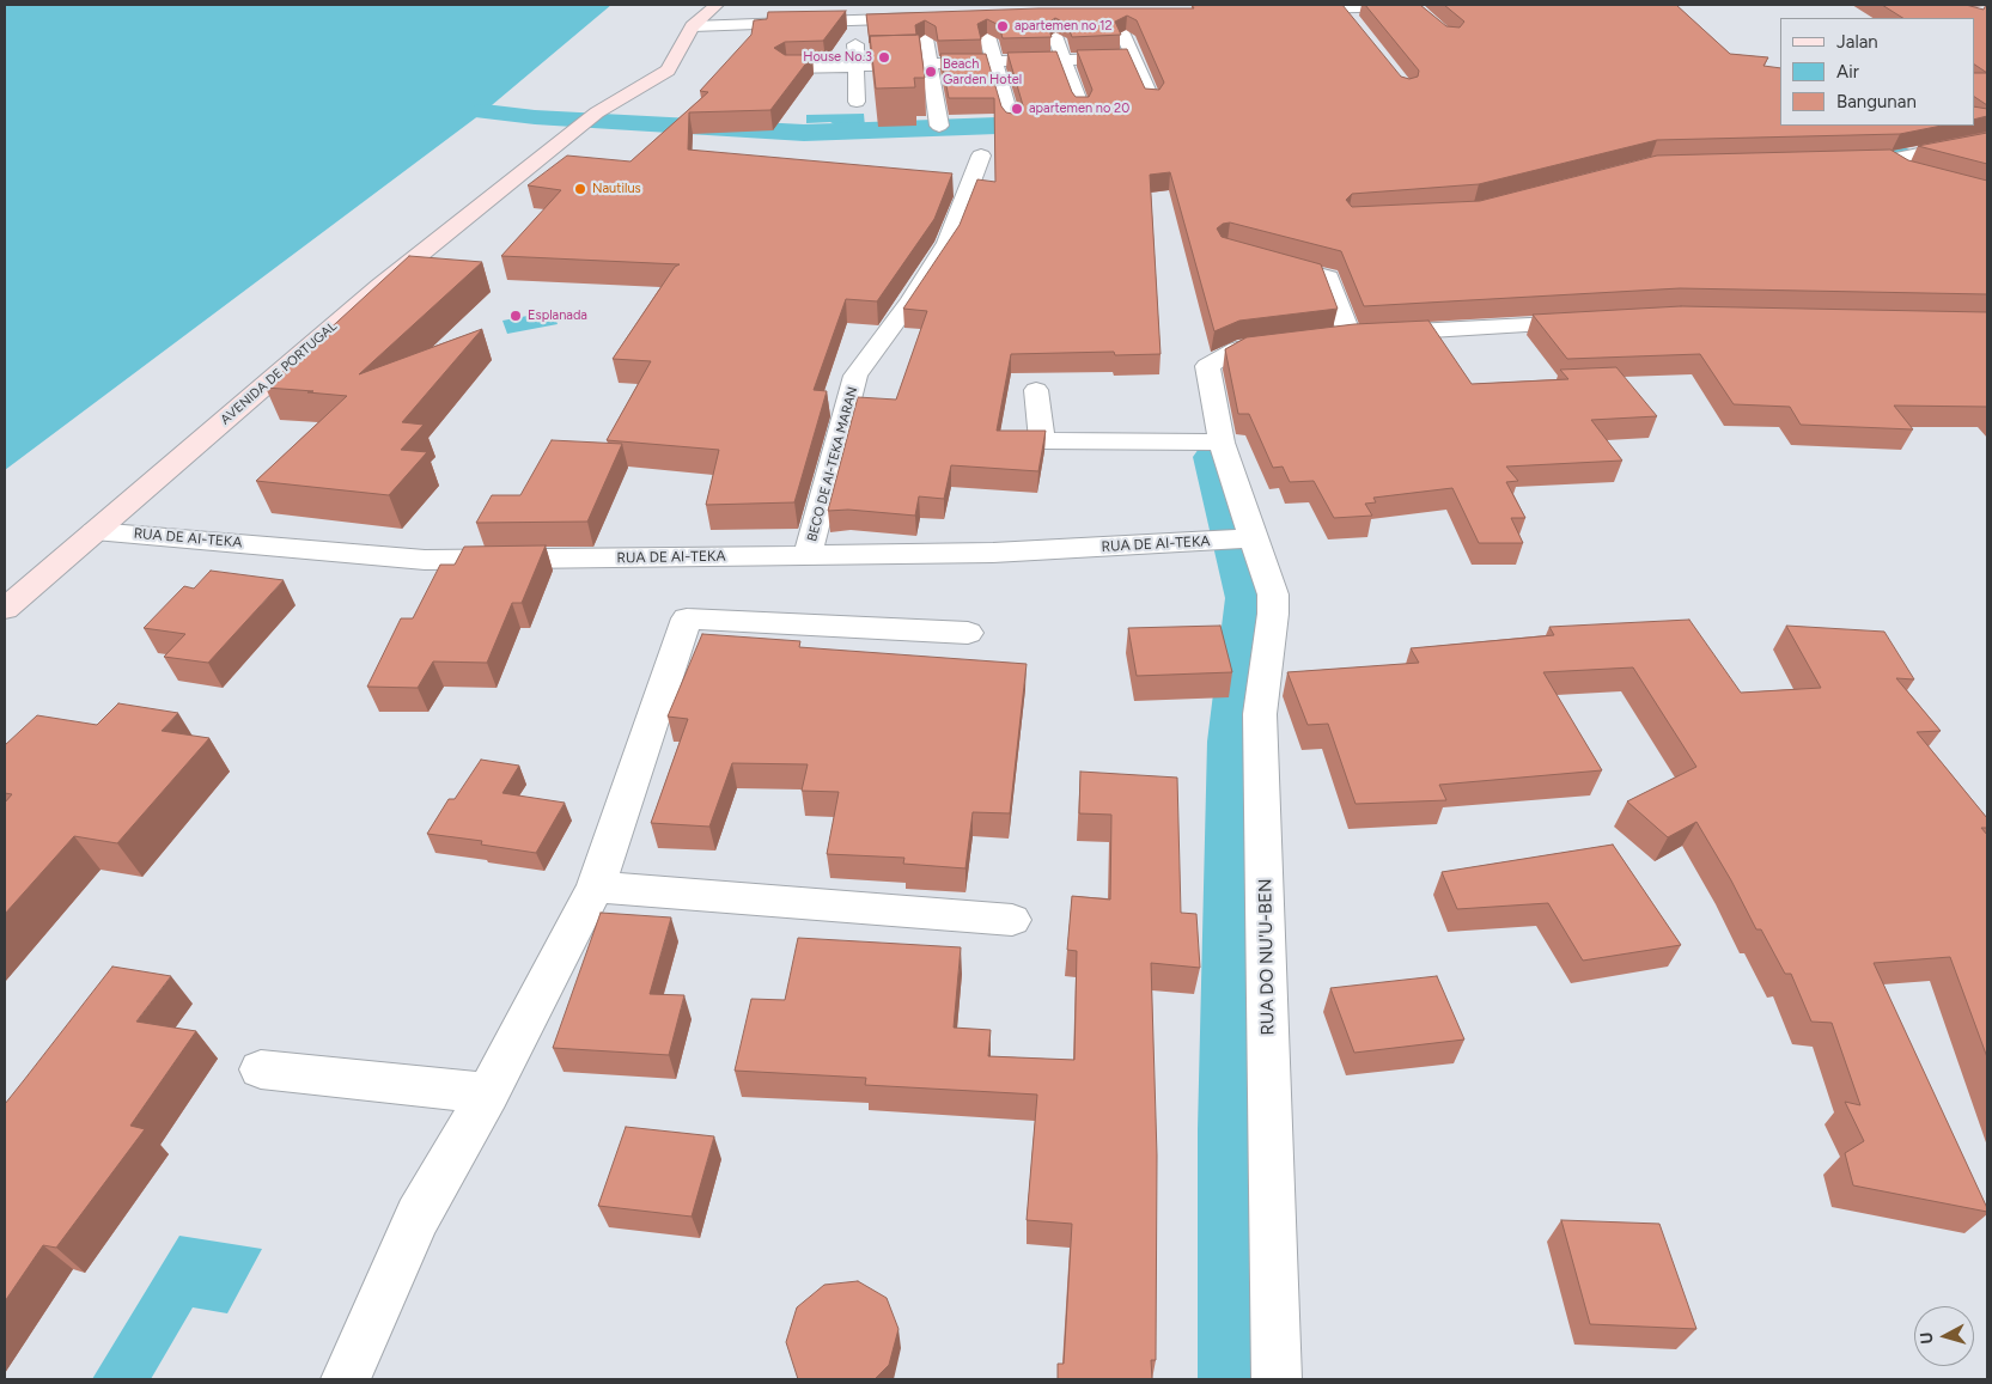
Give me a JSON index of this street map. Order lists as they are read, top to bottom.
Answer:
{
  "streets": {
    "main road": ["AVENIDA DE PORTUGAL"],
    "street": ["BECO DE AI-TEKA MARAN", "RUA DE AI-TEKA", "RUA DO NU'U-BEN"]
  },
  "crossings": [
    ["AVENIDA DE PORTUGAL", "RUA DE AI-TEKA"],
    ["BECO DE AI-TEKA MARAN", "RUA DE AI-TEKA"],
    ["RUA DE AI-TEKA", "RUA DO NU'U-BEN"]
  ],
  "places": [
    "apartemen no 12",
    "House No.3",
    "Beach Garden Hotel",
    "apartemen no 20",
    "Nautilus",
    "Esplanada"
  ],
  "legend": ["Jalan", "Air", "Bangunan"],
  "north": "left"
}
